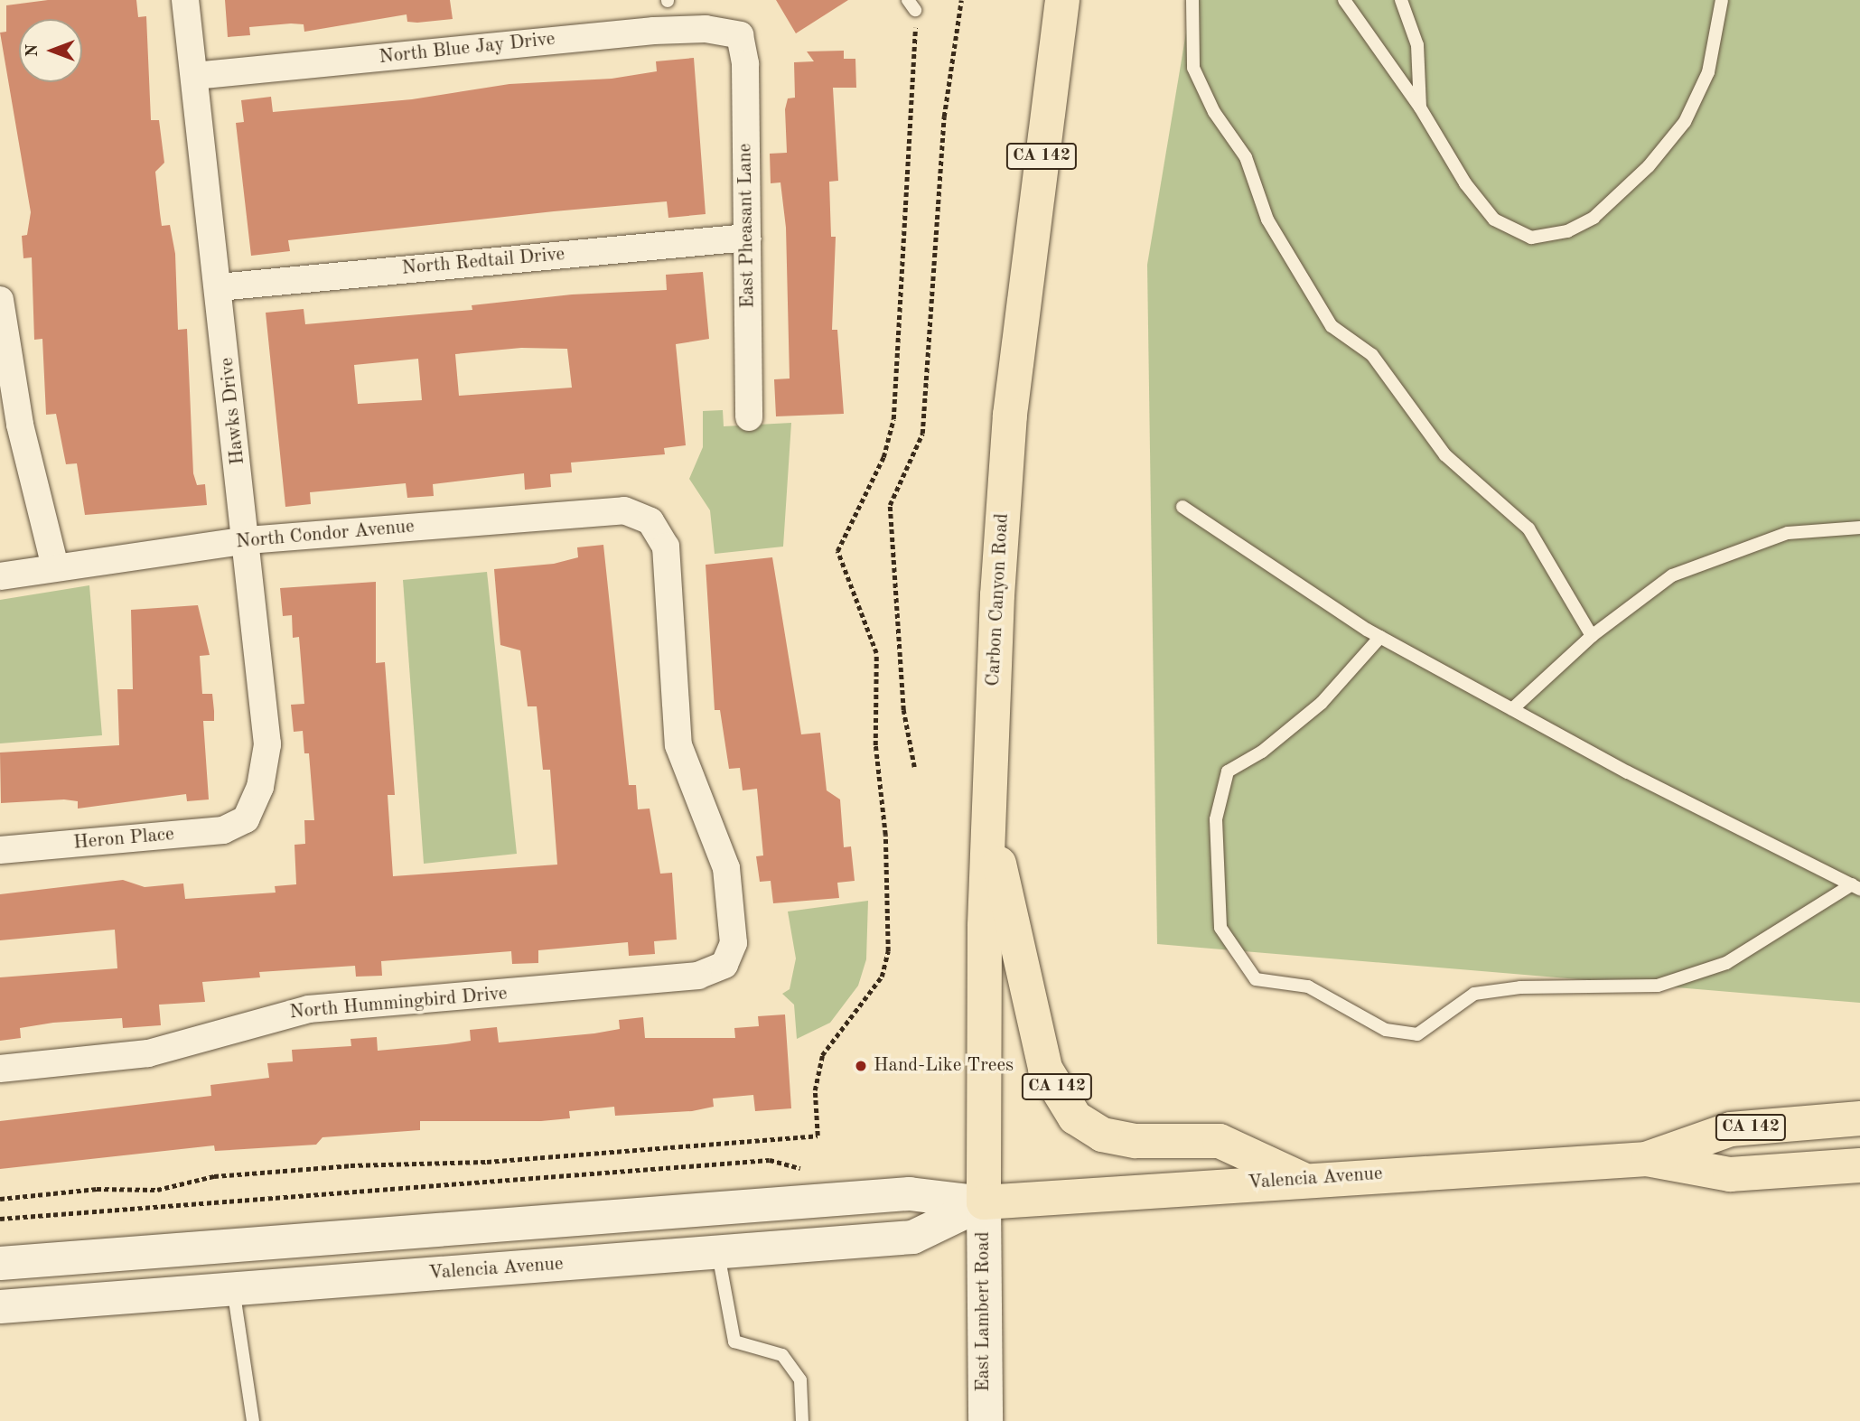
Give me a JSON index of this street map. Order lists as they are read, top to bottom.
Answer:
{
  "streets": {
    "main road": [
      "CA 142",
      "Carbon Canyon Road",
      "Valencia Avenue",
      "East Lambert Road"
    ],
    "street": [
      "North Blue Jay Drive",
      "East Pheasant Lane",
      "North Redtail Drive",
      "Hawks Drive",
      "North Condor Avenue",
      "Heron Place",
      "North Hummingbird Drive"
    ]
  },
  "crossings": [
    ["North Blue Jay Drive", "East Pheasant Lane"],
    ["North Blue Jay Drive", "Hawks Drive"],
    ["CA 142", "Carbon Canyon Road"],
    ["CA 142", "Valencia Avenue"],
    ["East Pheasant Lane", "North Redtail Drive"],
    ["North Redtail Drive", "Hawks Drive"],
    ["Hawks Drive", "North Condor Avenue"],
    ["Hawks Drive", "Heron Place"],
    ["North Condor Avenue", "North Hummingbird Drive"],
    ["Carbon Canyon Road", "Valencia Avenue"],
    ["Carbon Canyon Road", "East Lambert Road"],
    ["Valencia Avenue", "East Lambert Road"]
  ],
  "places": ["Hand-Like Trees"],
  "north": "left"
}
